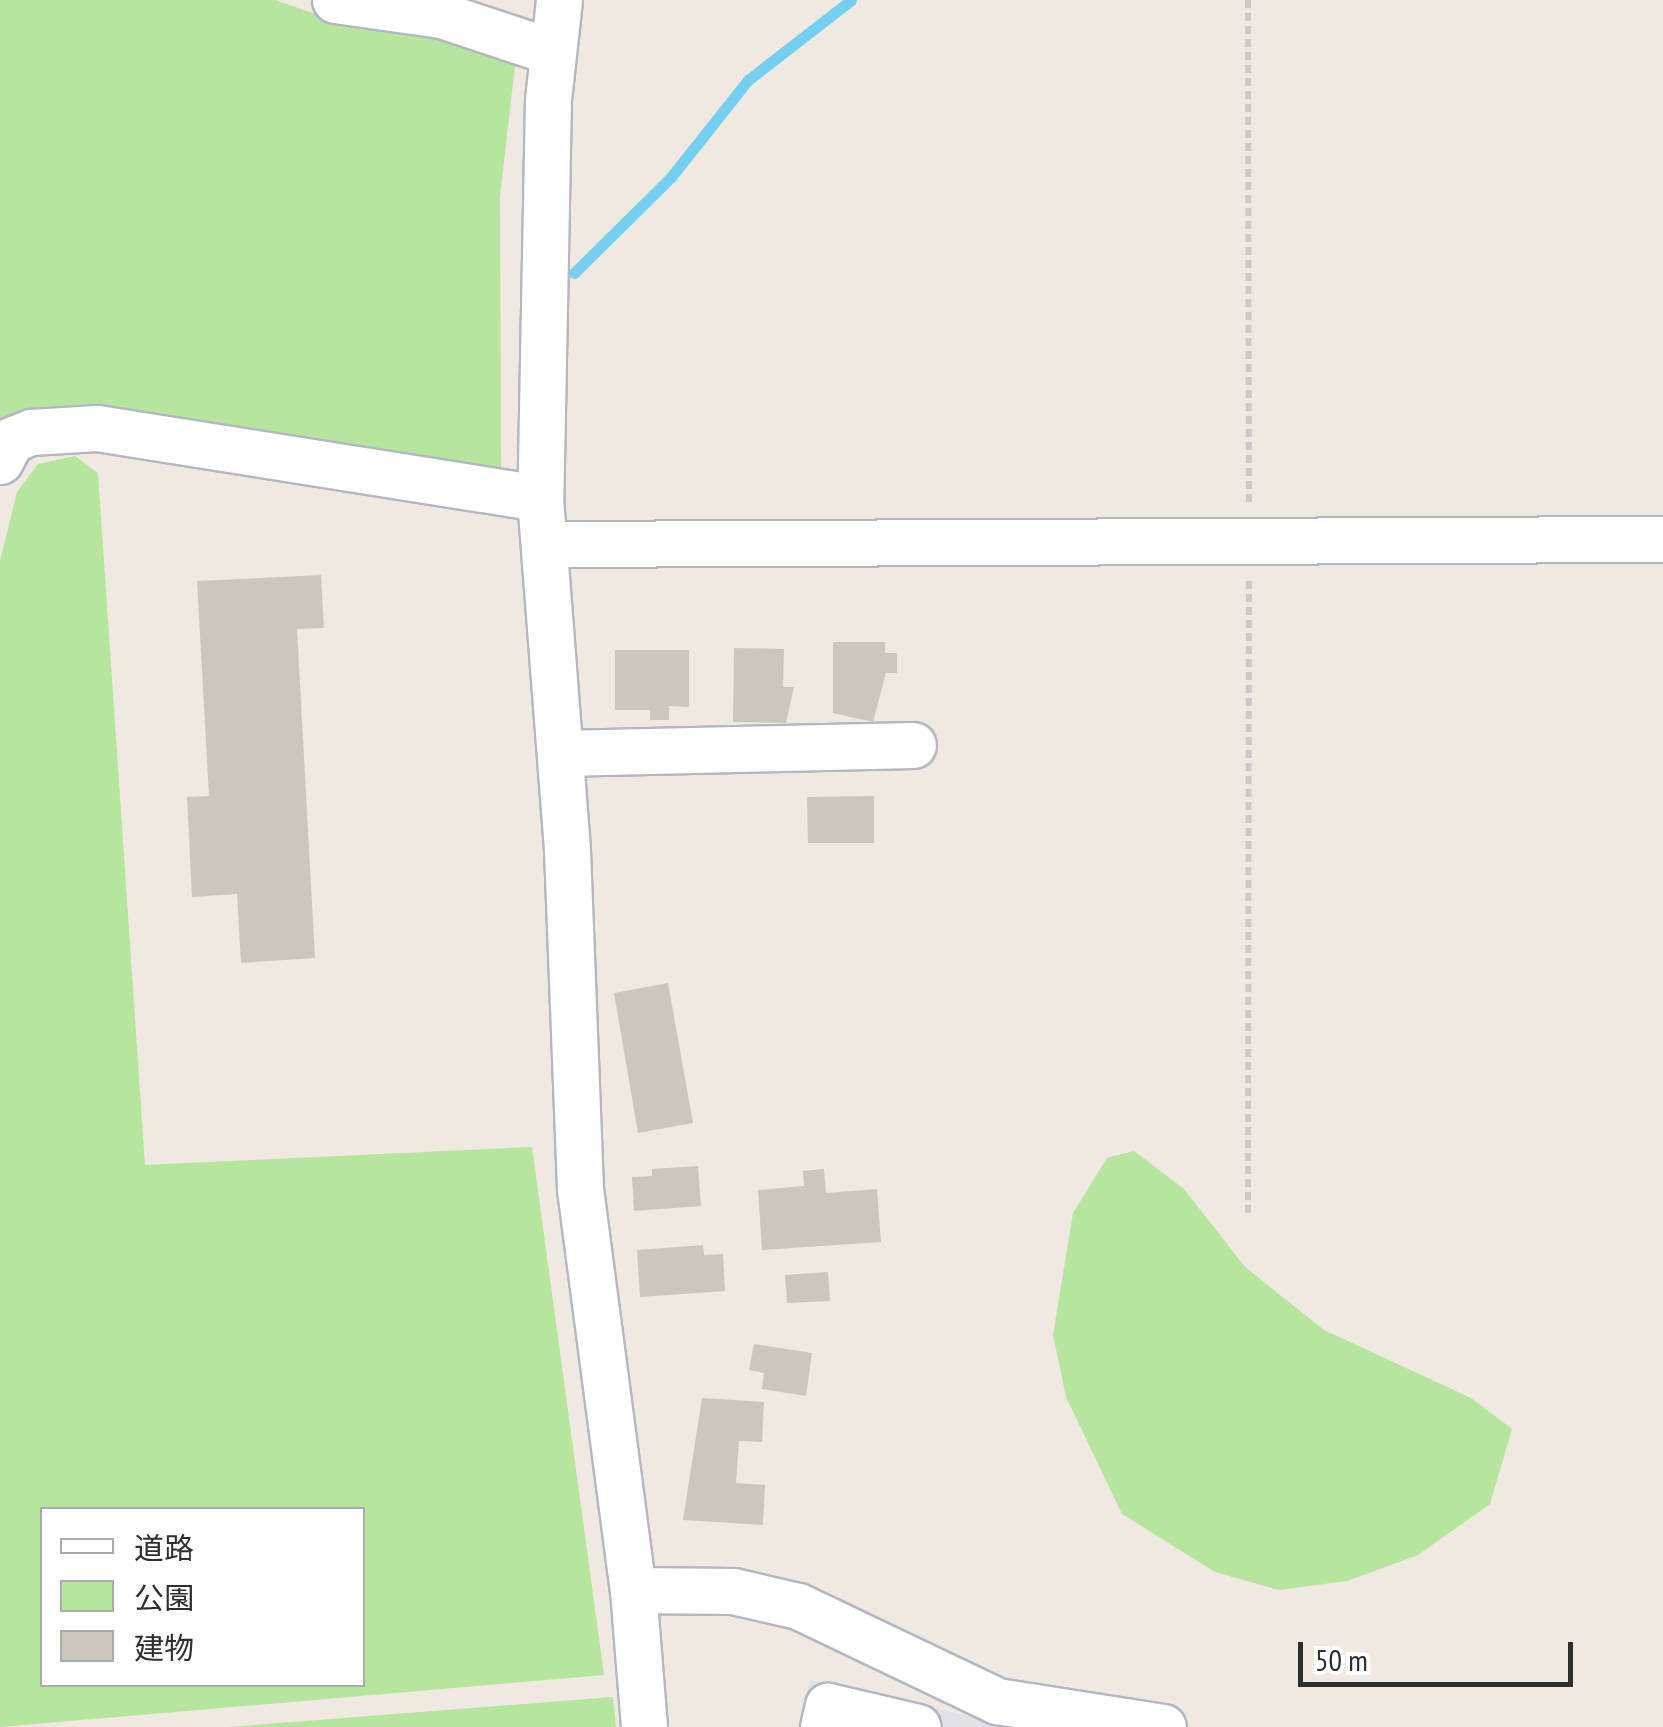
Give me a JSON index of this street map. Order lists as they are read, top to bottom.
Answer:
{
  "legend": ["道路", "公園", "建物"],
  "scale_bar": "50 m"
}
